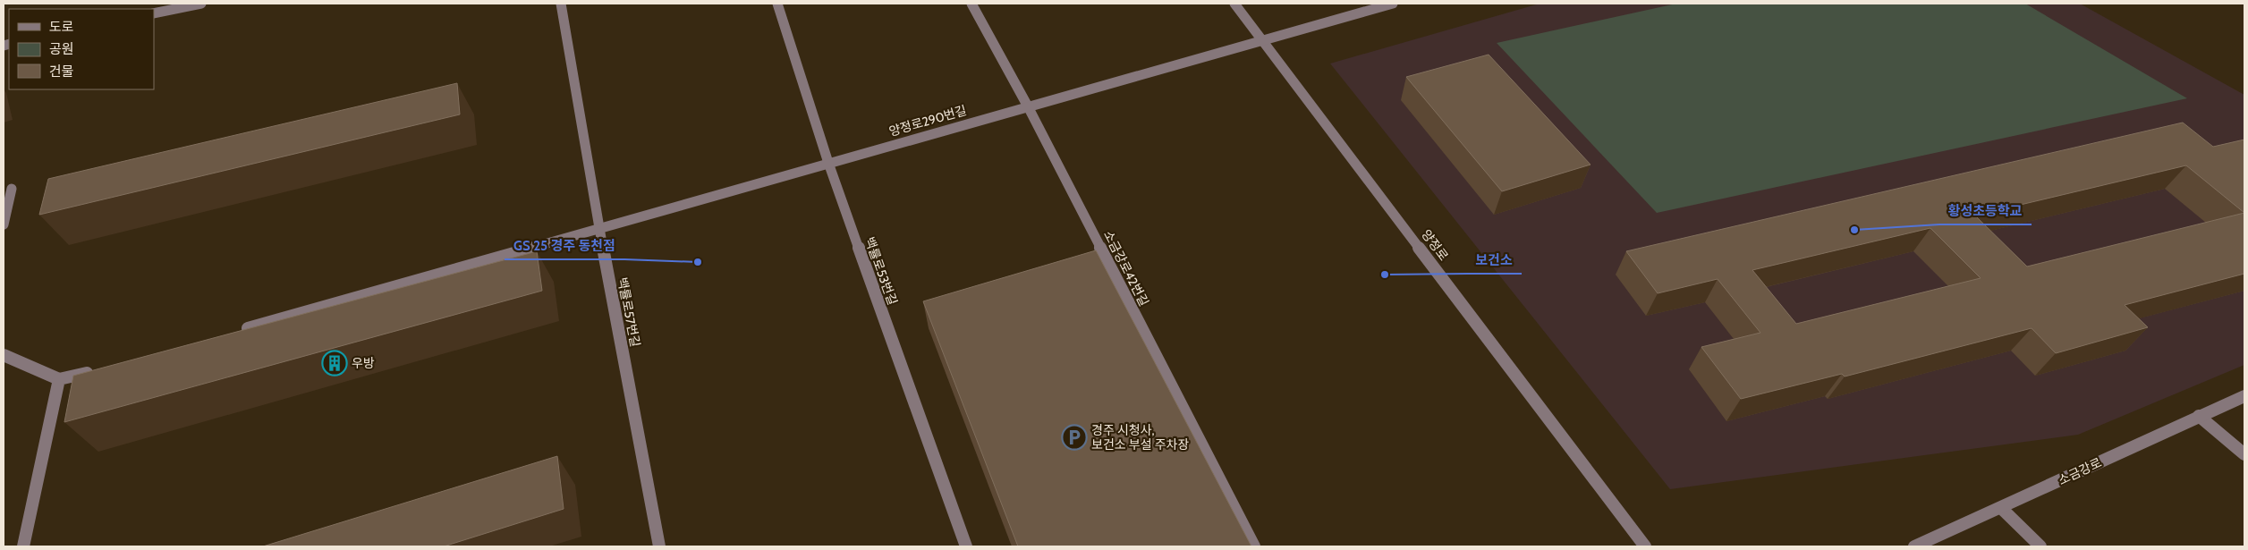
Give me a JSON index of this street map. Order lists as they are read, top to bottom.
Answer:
{
  "streets": {
    "street": [
      "양정로290번길",
      "양정로",
      "소금강로42번길",
      "백률로53번길",
      "백률로57번길",
      "소금강로"
    ]
  },
  "crossings": [
    ["양정로290번길", "양정로"],
    ["양정로290번길", "소금강로42번길"],
    ["양정로290번길", "백률로53번길"],
    ["양정로290번길", "백률로57번길"]
  ],
  "places": {
    "other": ["황성초등학교", "GS 25 경주 동천점", "보건소"],
    "building": ["우방"],
    "parking": ["경주 시청사, 보건소 부설 주차장"]
  },
  "legend": ["도로", "공원", "건물"]
}
